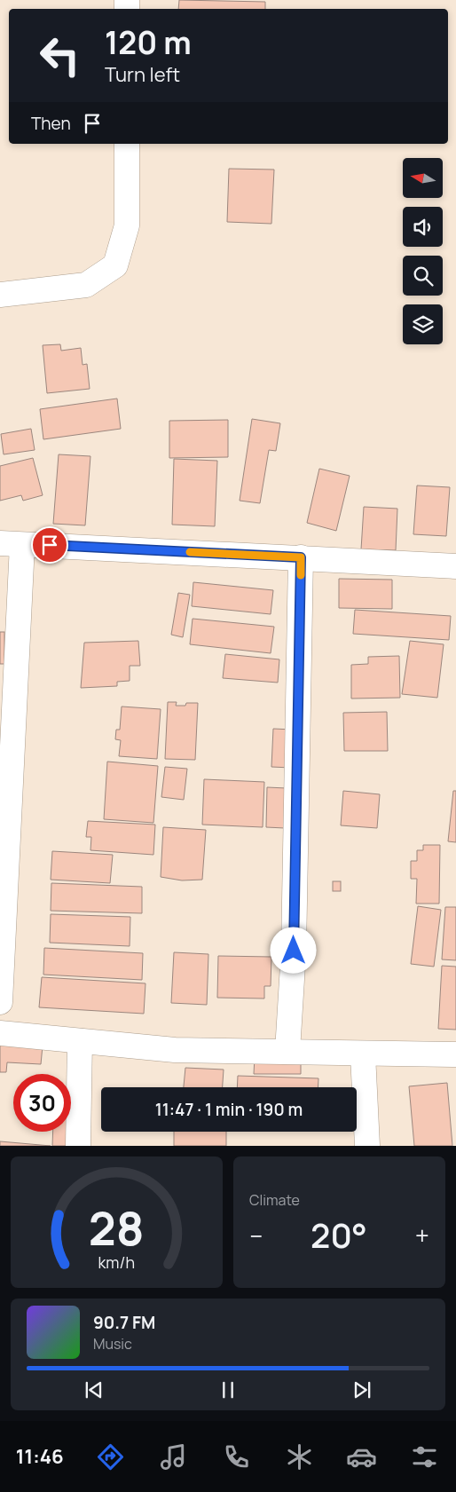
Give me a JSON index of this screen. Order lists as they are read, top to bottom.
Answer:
{
  "north": "left",
  "page": {
    "turn": ["120 m", "Turn left"],
    "then": "Then",
    "limit": "30",
    "trip": "11:47 · 1 min · 190 m",
    "tile": "Climate",
    "heat": ["−", "20°", "+"],
    "song": ["90.7 FM", "Music"],
    "tabs": "11:46",
    "gauge": ["28", "km/h"]
  }
}
